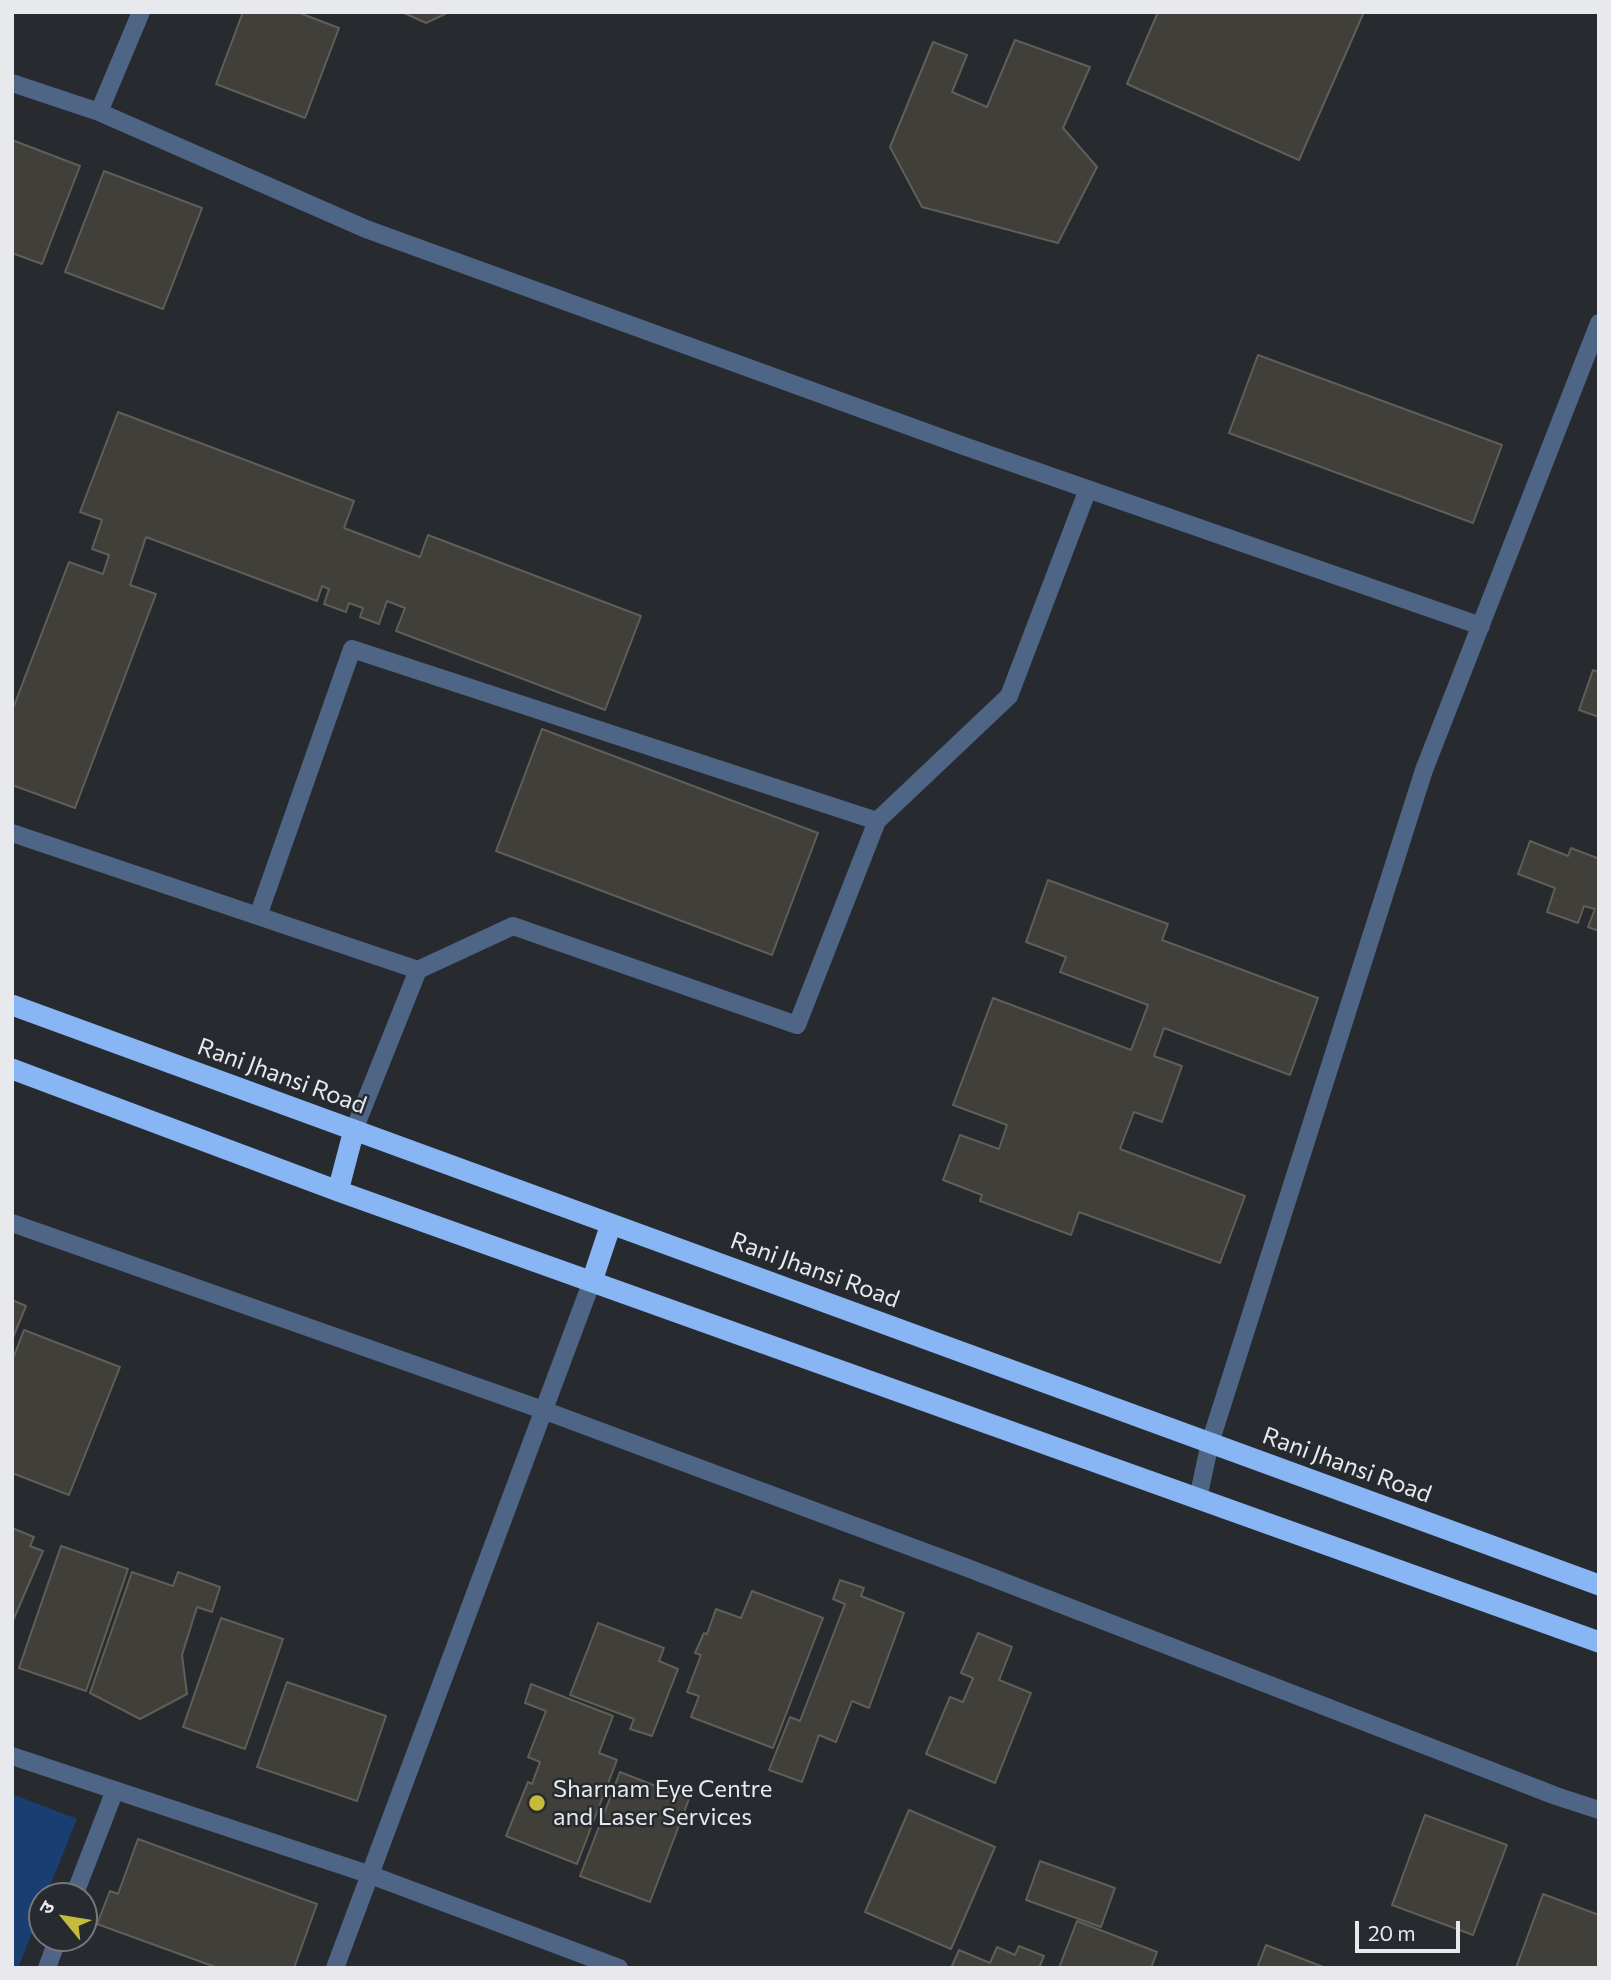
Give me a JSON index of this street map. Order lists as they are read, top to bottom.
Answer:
{
  "streets": {
    "highway": ["Rani Jhansi Road"]
  },
  "places": ["Sharnam Eye Centre and Laser Services"],
  "scale_bar": "20 m",
  "north": "top left"
}
